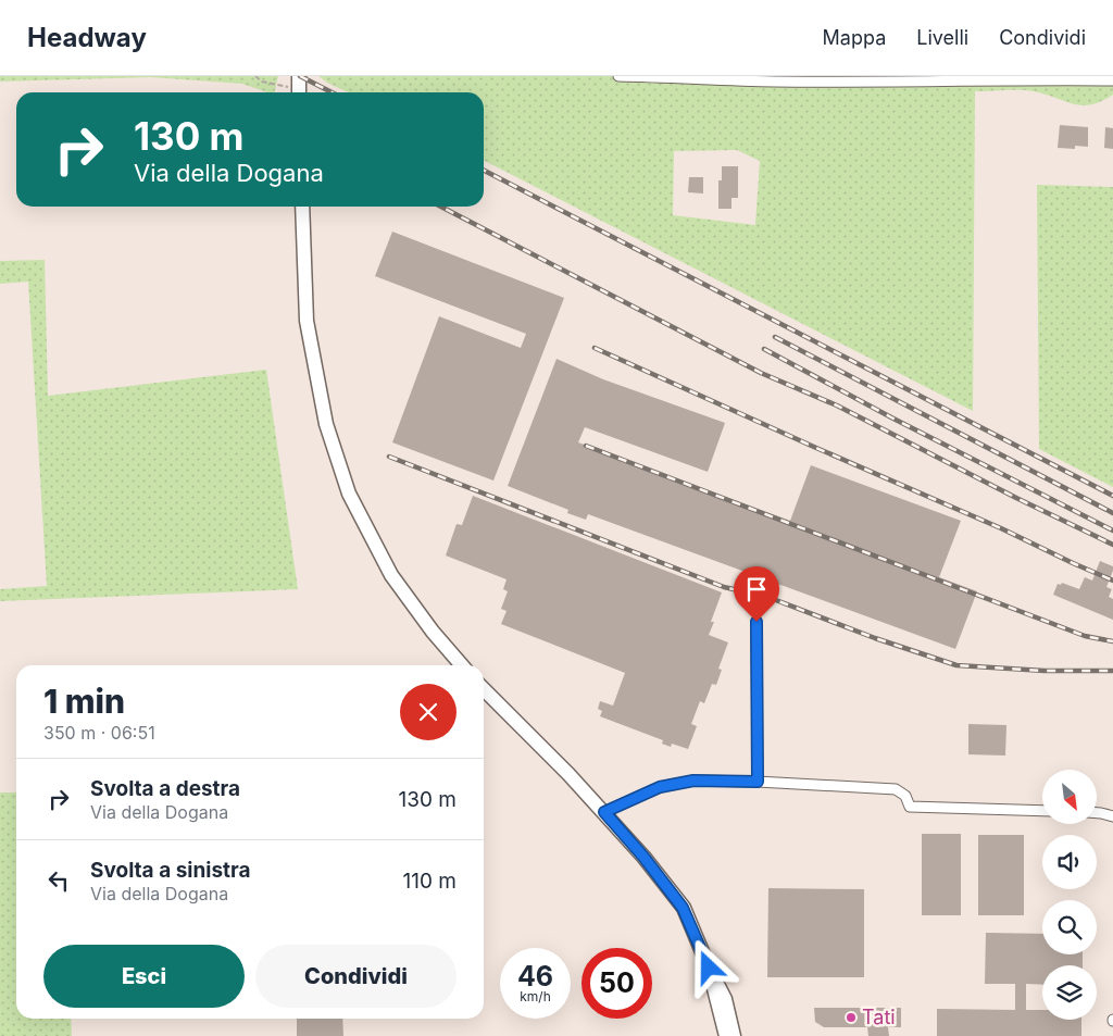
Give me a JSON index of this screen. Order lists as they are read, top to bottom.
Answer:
{
  "places": ["Tati"],
  "north": "bottom right",
  "page": {
    "header": "Headway",
    "nav": ["Mappa", "Livelli", "Condividi"],
    "turn": ["130 m", "Via della Dogana"],
    "heading": ["1 min", "350 m · 06:51"],
    "list": [
      {
        "name": "Svolta a destra",
        "note": "Via della Dogana",
        "value": "130 m"
      },
      {
        "name": "Svolta a sinistra",
        "note": "Via della Dogana",
        "value": "110 m"
      }
    ],
    "buttons": ["Esci", "Condividi"],
    "speed": "46 km/h",
    "limit": "50"
  }
}
